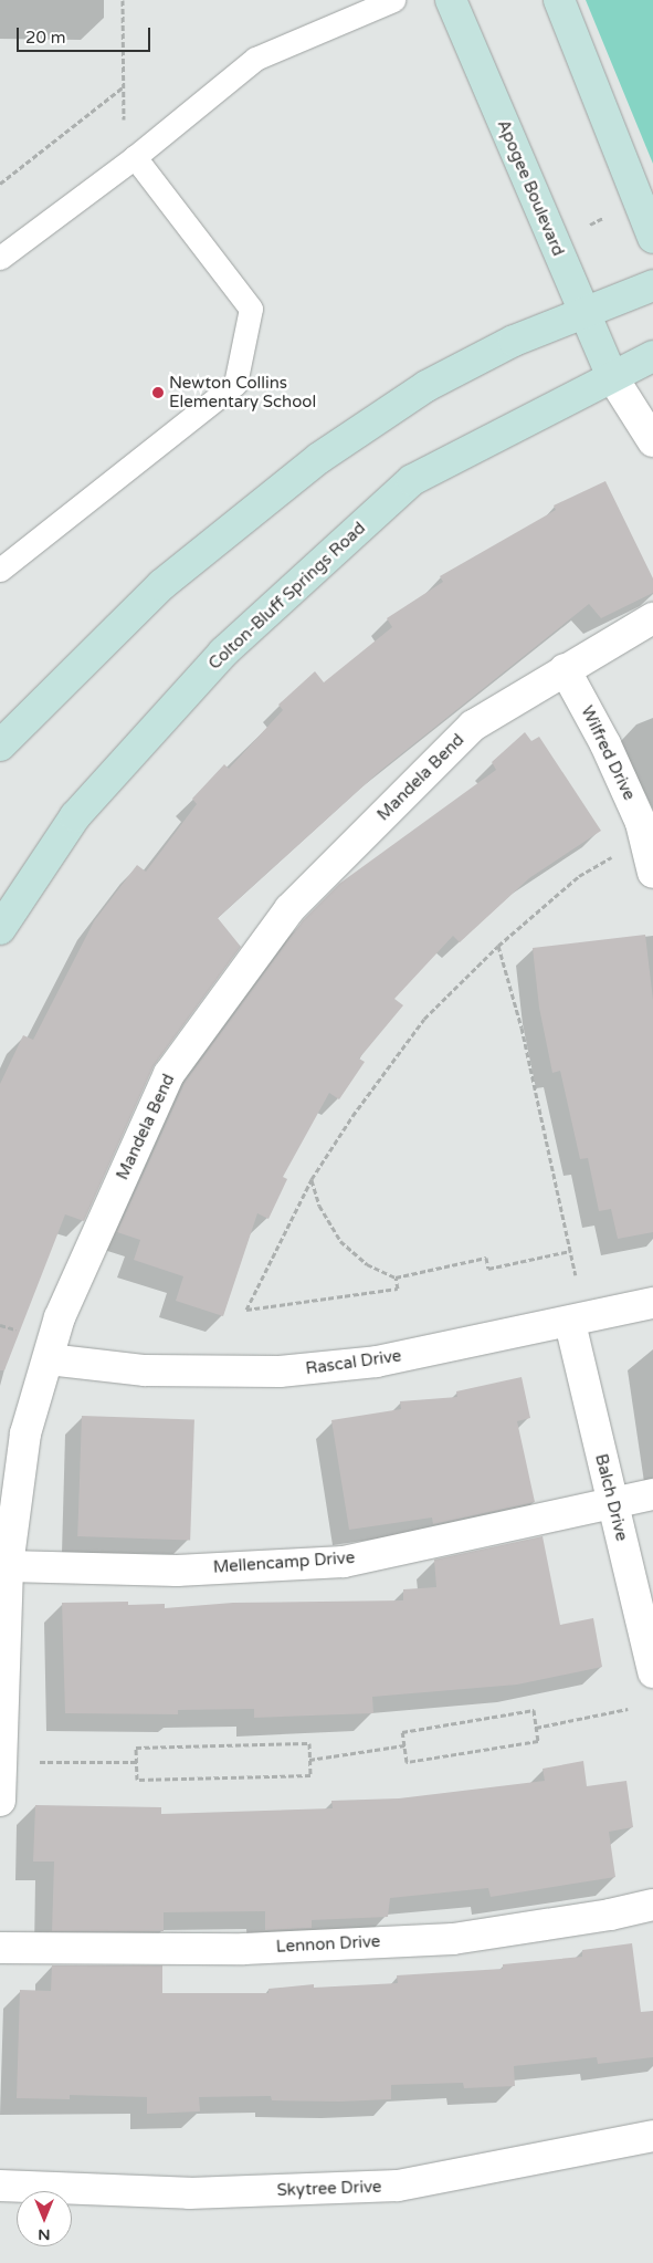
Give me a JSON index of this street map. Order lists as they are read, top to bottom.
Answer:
{
  "streets": {
    "street": [
      "Apogee Boulevard",
      "Colton-Bluff Springs Road",
      "Wilfred Drive",
      "Mandela Bend",
      "Rascal Drive",
      "Balch Drive",
      "Mellencamp Drive",
      "Lennon Drive",
      "Skytree Drive"
    ]
  },
  "crossings": [
    ["Apogee Boulevard", "Colton-Bluff Springs Road"],
    ["Wilfred Drive", "Mandela Bend"],
    ["Mandela Bend", "Rascal Drive"],
    ["Mandela Bend", "Mellencamp Drive"],
    ["Rascal Drive", "Balch Drive"],
    ["Balch Drive", "Mellencamp Drive"]
  ],
  "places": ["Newton Collins Elementary School"],
  "scale_bar": "20 m",
  "north": "bottom"
}
